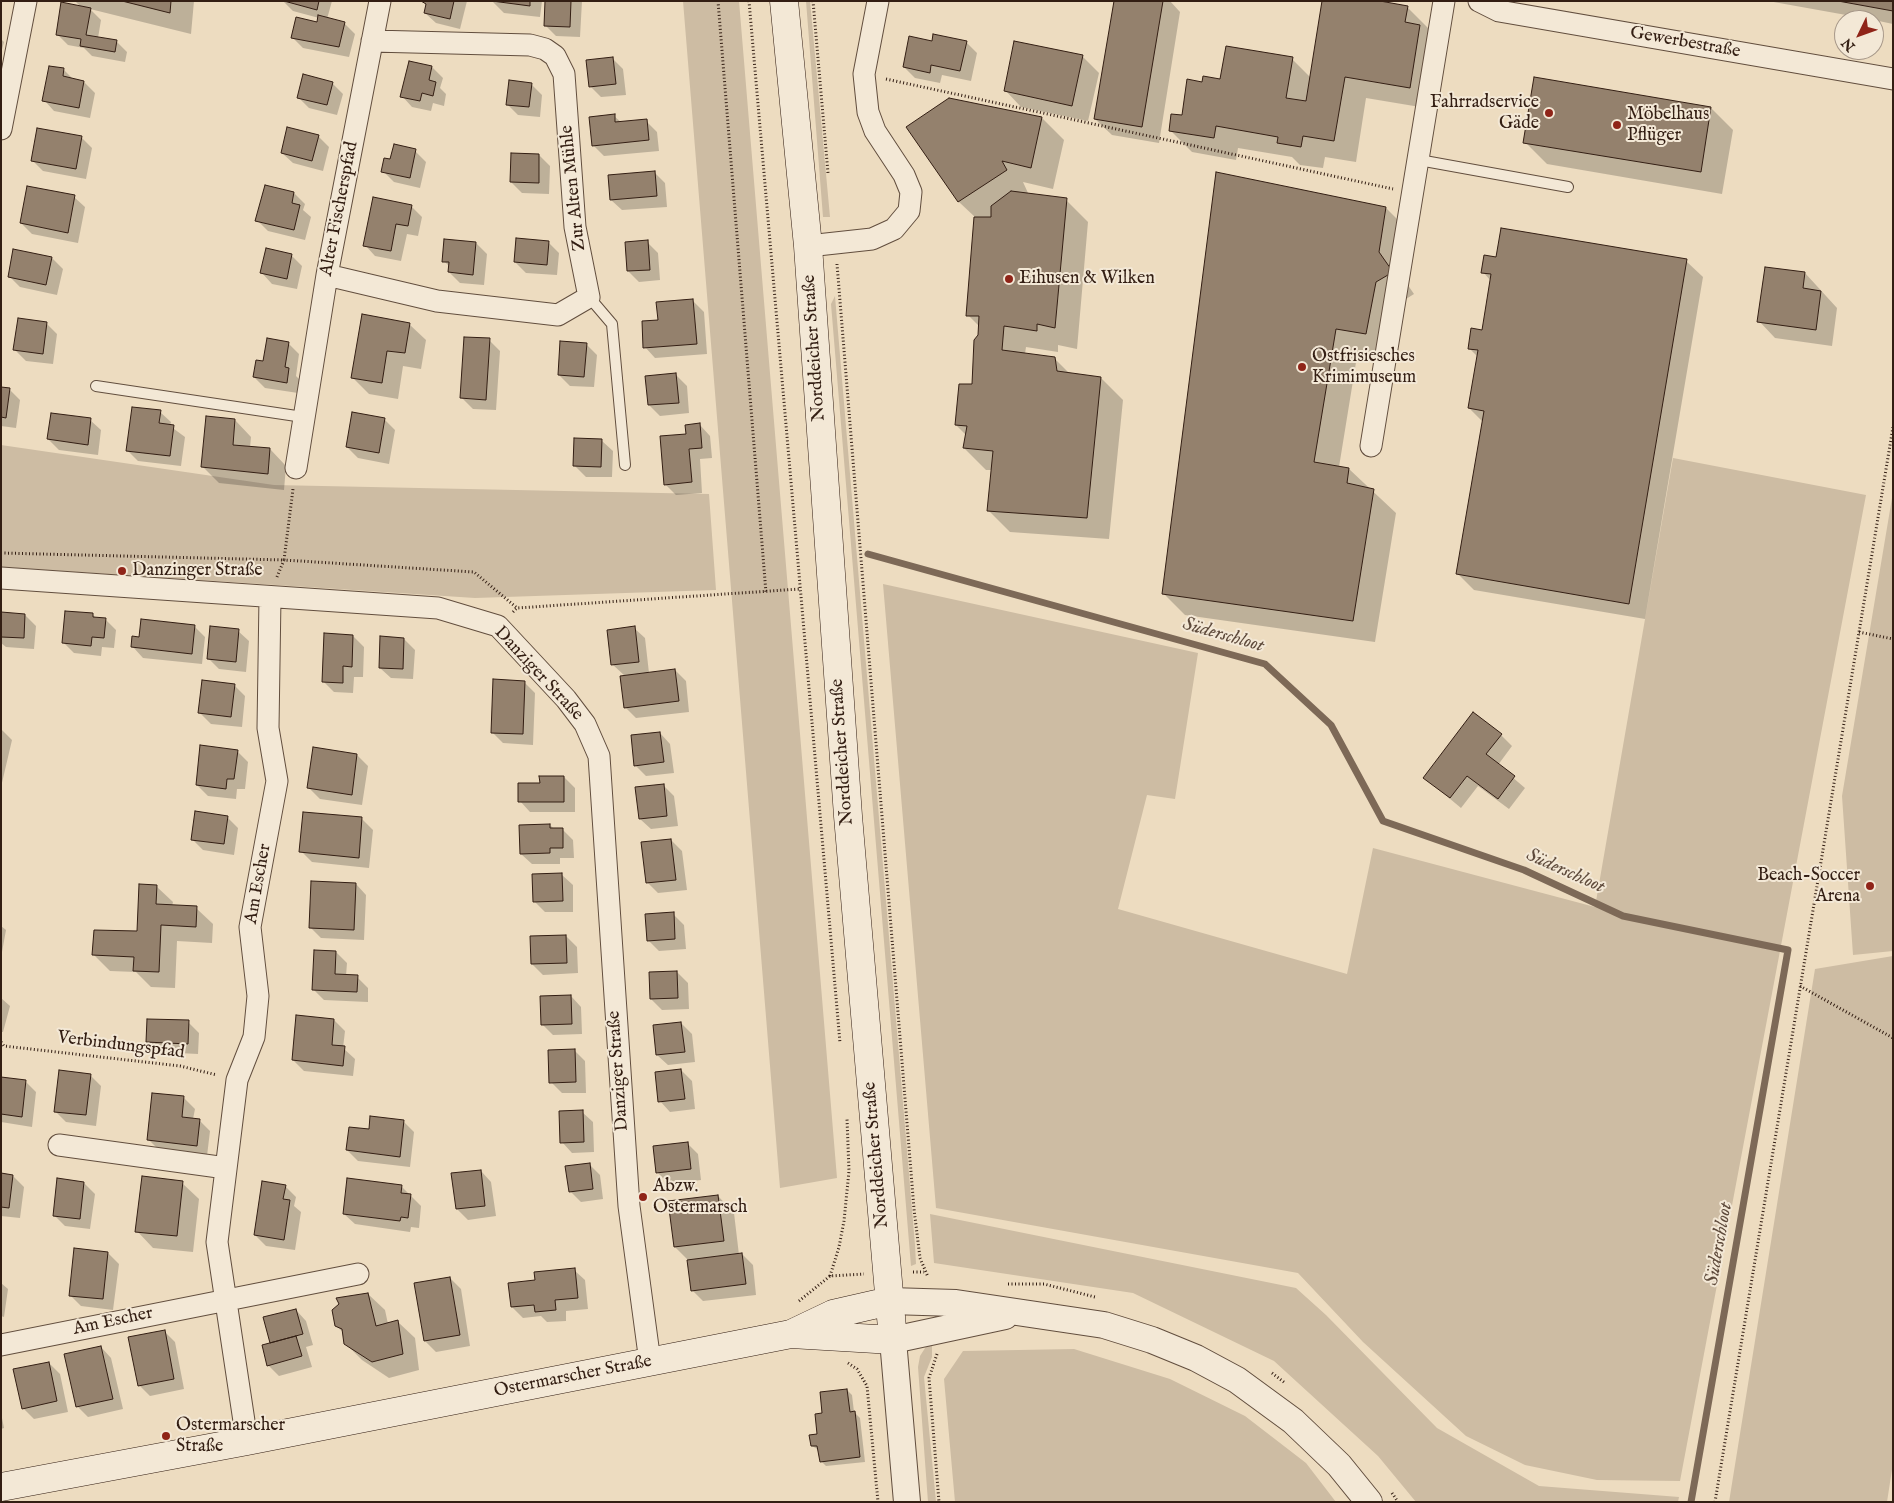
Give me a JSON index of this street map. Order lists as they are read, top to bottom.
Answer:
{
  "streets": {
    "main road": ["Norddeicher Straße", "Ostermarscher Straße"],
    "street": [
      "Gewerbestraße",
      "Zur Alten Mühle",
      "Alter Fischerspfad",
      "Danziger Straße",
      "Am Escher"
    ],
    "path": ["Verbindungspfad"]
  },
  "crossings": [
    ["Zur Alten Mühle", "Alter Fischerspfad"],
    ["Norddeicher Straße", "Ostermarscher Straße"],
    ["Danziger Straße", "Am Escher"],
    ["Danziger Straße", "Ostermarscher Straße"],
    ["Am Escher", "Verbindungspfad"],
    ["Am Escher", "Ostermarscher Straße"]
  ],
  "water": ["Süderschloot"],
  "places": [
    "Fahrradservice Gäde",
    "Möbelhaus Pflüger",
    "Eihusen & Wilken",
    "Ostfrisiesches Krimimuseum",
    "Danzinger Straße",
    "Beach-Soccer Arena",
    "Abzw. Ostermarsch",
    "Ostermarscher Straße"
  ],
  "north": "bottom left"
}
